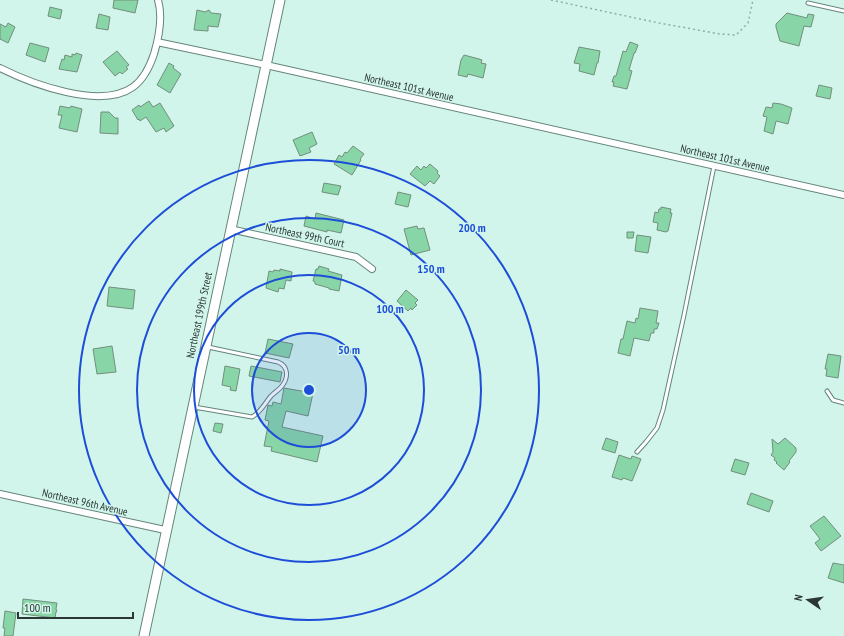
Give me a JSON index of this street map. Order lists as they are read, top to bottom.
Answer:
{
  "streets": {
    "main road": ["Northeast 199th Street"],
    "street": ["Northeast 101st Avenue", "Northeast 99th Court", "Northeast 96th Avenue"]
  },
  "crossings": [
    ["Northeast 101st Avenue", "Northeast 199th Street"],
    ["Northeast 99th Court", "Northeast 199th Street"],
    ["Northeast 199th Street", "Northeast 96th Avenue"]
  ],
  "scale_bar": "100 m",
  "north": "left",
  "rings": [
    "200 m",
    "150 m",
    "100 m",
    "50 m"
  ]
}
